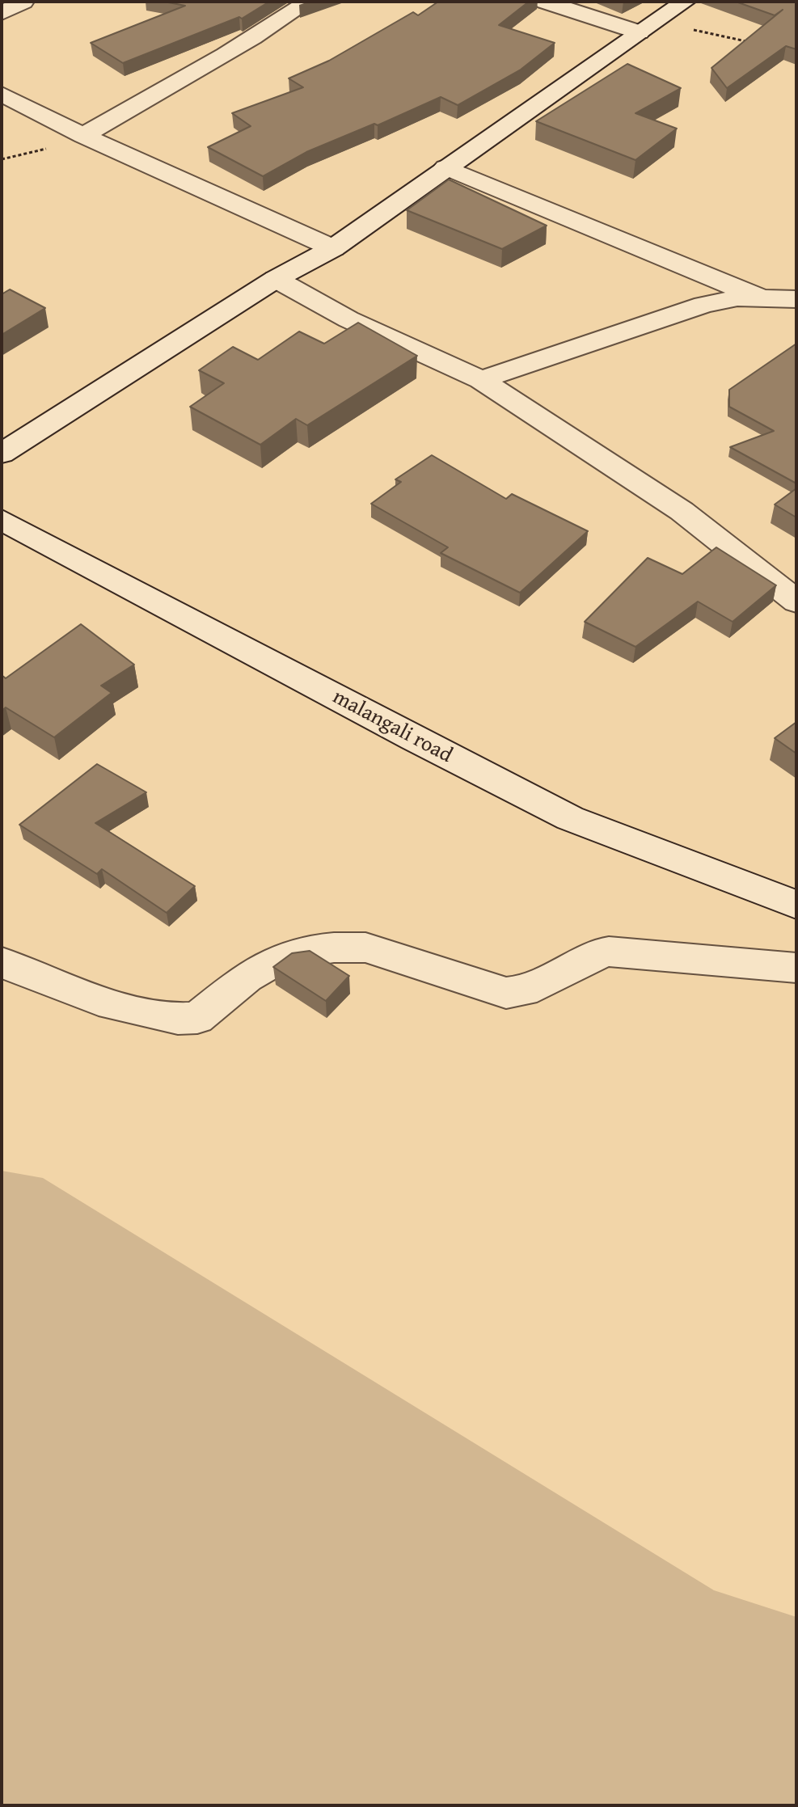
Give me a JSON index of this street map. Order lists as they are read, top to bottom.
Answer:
{
  "streets": {
    "street": ["malangali road"]
  }
}
